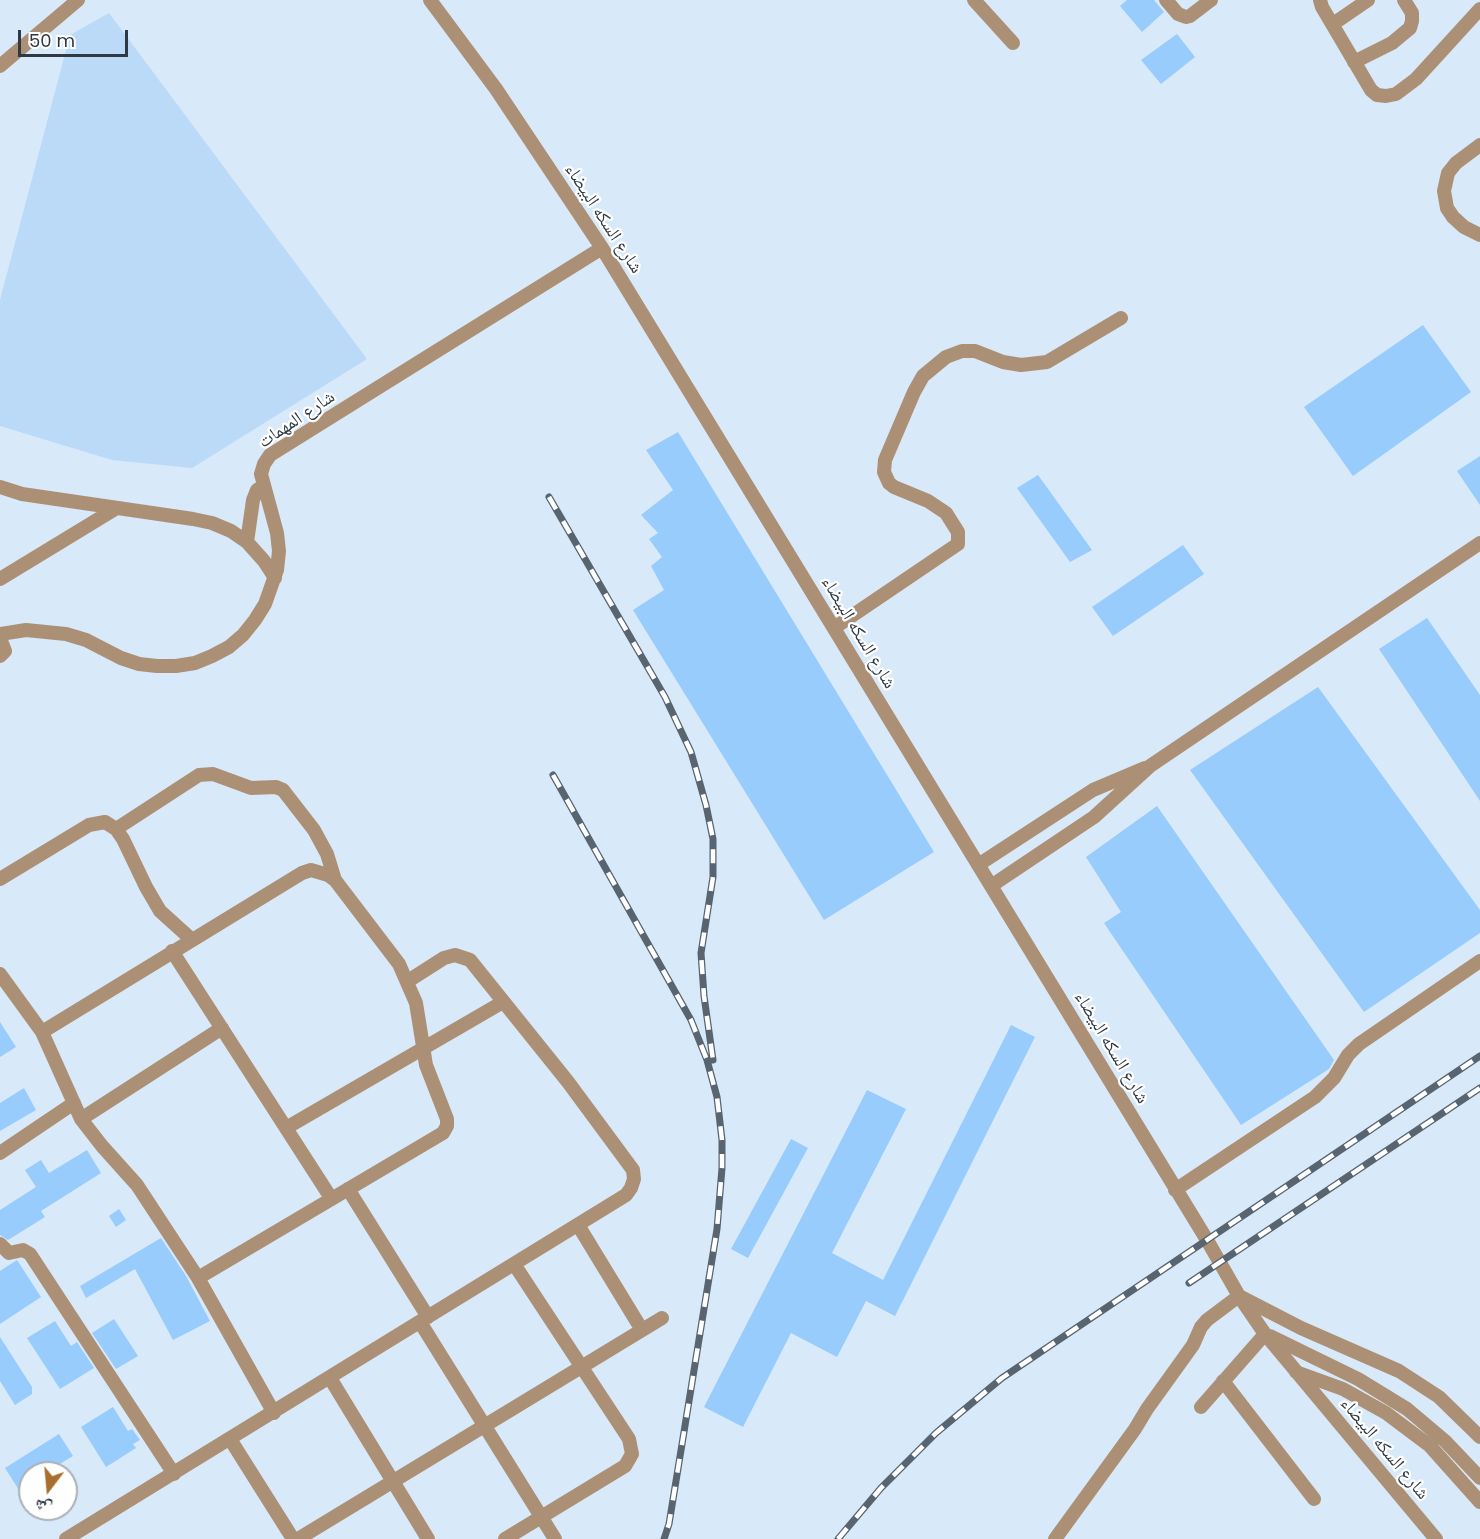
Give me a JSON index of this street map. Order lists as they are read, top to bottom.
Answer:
{
  "streets": {
    "street": ["شارع السكه البيضاء", "شارع المهمات"]
  },
  "crossings": [
    ["شارع السكه البيضاء", "شارع المهمات"]
  ],
  "scale_bar": "50 m",
  "north": "bottom"
}
